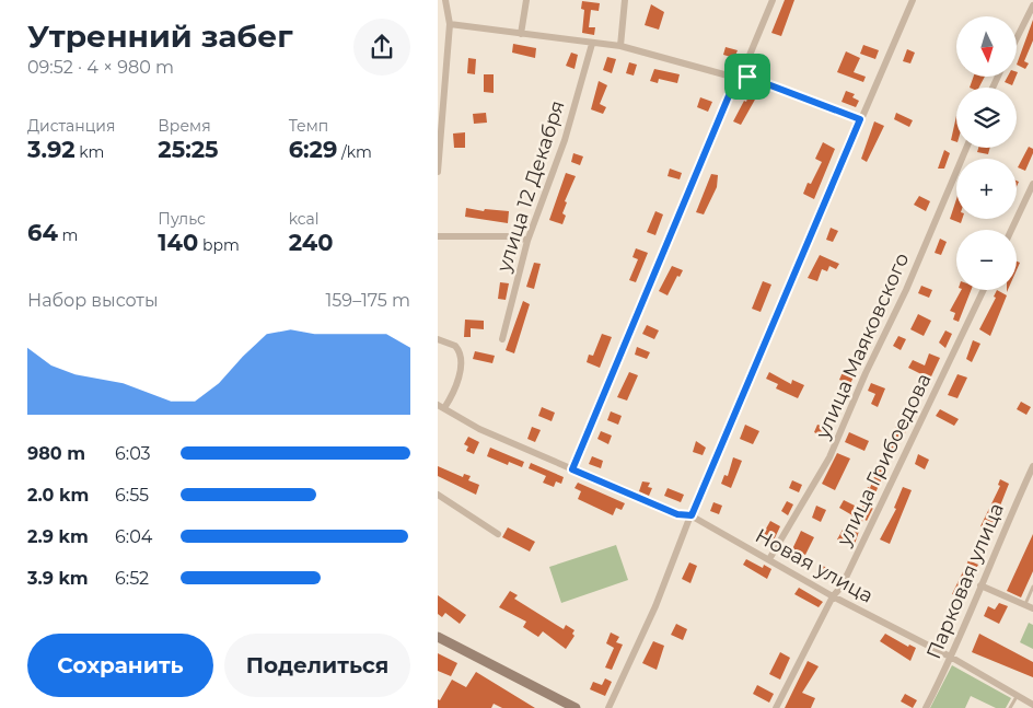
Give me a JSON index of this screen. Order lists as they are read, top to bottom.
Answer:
{
  "streets": {
    "street": [
      "улица 12 Декабря",
      "улица Маяковского",
      "улица Грибоедова",
      "Новая улица",
      "Парковая улица"
    ]
  },
  "crossings": [
    ["улица Маяковского", "Новая улица"],
    ["улица Грибоедова", "Новая улица"],
    ["Новая улица", "Парковая улица"]
  ],
  "north": "bottom",
  "page": {
    "heading": ["Утренний забег", "09:52 · 4 × 980 m"],
    "map_buttons": ["+", "−"],
    "stats": [
      ["Дистанция", "3.92 km"],
      ["Время", "25:25"],
      ["Темп", "6:29 /km"],
      ["64 m"],
      ["Пульс", "140 bpm"],
      ["kcal", "240"]
    ],
    "chart": ["Набор высоты", "159–175 m"],
    "list": [
      {
        "name": "980 m",
        "note": "6:03"
      },
      {
        "name": "2.0 km",
        "note": "6:55"
      },
      {
        "name": "2.9 km",
        "note": "6:04"
      },
      {
        "name": "3.9 km",
        "note": "6:52"
      }
    ],
    "buttons": ["Сохранить", "Поделиться"]
  }
}
